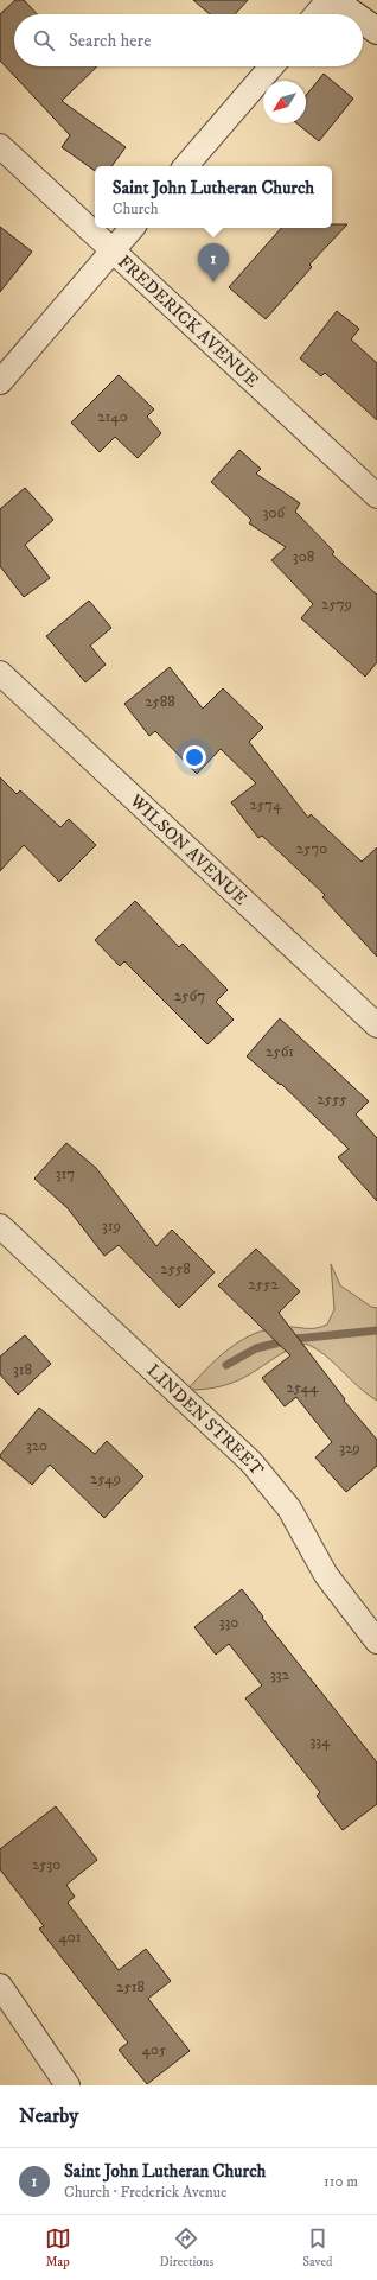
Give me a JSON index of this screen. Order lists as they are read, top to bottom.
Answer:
{
  "streets": {
    "street": ["FREDERICK AVENUE", "WILSON AVENUE", "LINDEN STREET"]
  },
  "house_numbers": [
    "2140",
    "306",
    "308",
    "2579",
    "2588",
    "2574",
    "2570",
    "2567",
    "2561",
    "2555",
    "317",
    "319",
    "2558",
    "2552",
    "318",
    "2544",
    "320",
    "329",
    "2549",
    "330",
    "332",
    "334",
    "2530",
    "401",
    "2518",
    "405"
  ],
  "north": "bottom left",
  "page": {
    "search": "Search here",
    "popup": ["Saint John Lutheran Church", "Church"],
    "pins": "1",
    "heading": "Nearby",
    "list": [
      {
        "mark": "1",
        "name": "Saint John Lutheran Church",
        "note": "Church · Frederick Avenue",
        "value": "110 m"
      }
    ],
    "nav": ["Map", "Directions", "Saved"]
  }
}
